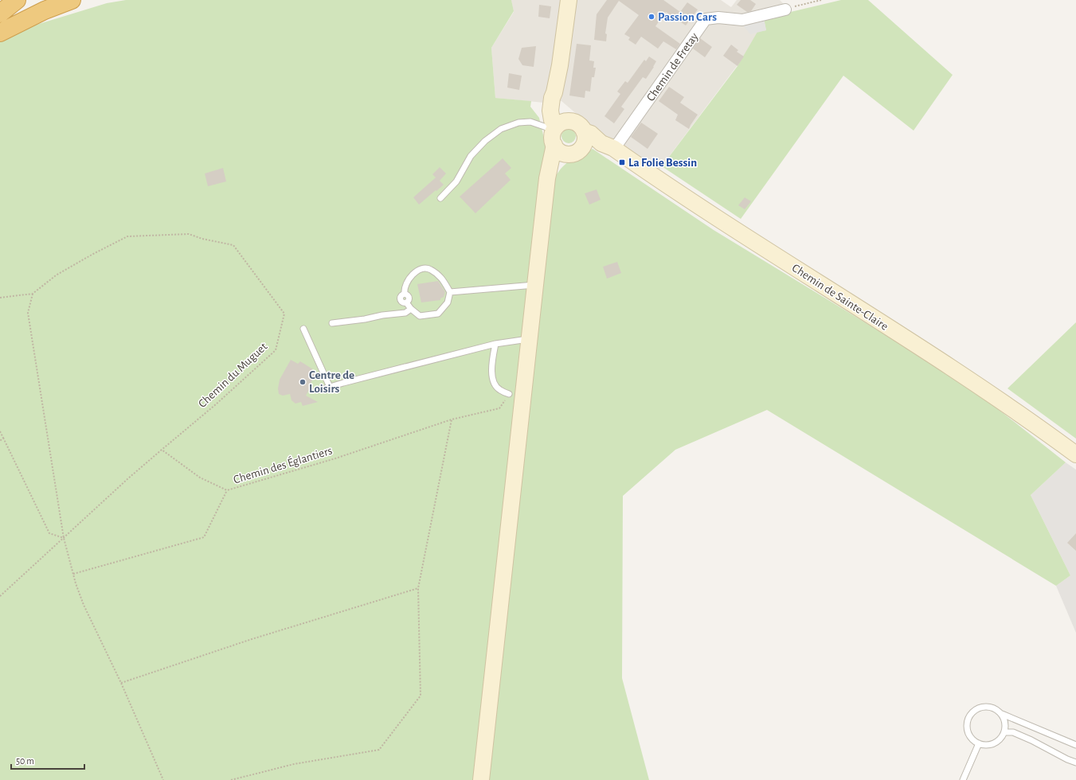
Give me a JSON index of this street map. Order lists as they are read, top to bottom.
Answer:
{
  "streets": {
    "main road": ["Chemin de Sainte-Claire"],
    "street": ["Chemin de Fretay"],
    "path": ["Chemin du Muguet", "Chemin des Églantiers"]
  },
  "crossings": [
    ["Chemin de Fretay", "Chemin de Sainte-Claire"],
    ["Chemin du Muguet", "Chemin des Églantiers"]
  ],
  "places": {
    "other": ["Passion Cars", "Centre de Loisirs"],
    "transit": ["La Folie Bessin"]
  },
  "scale_bar": "50 m"
}
